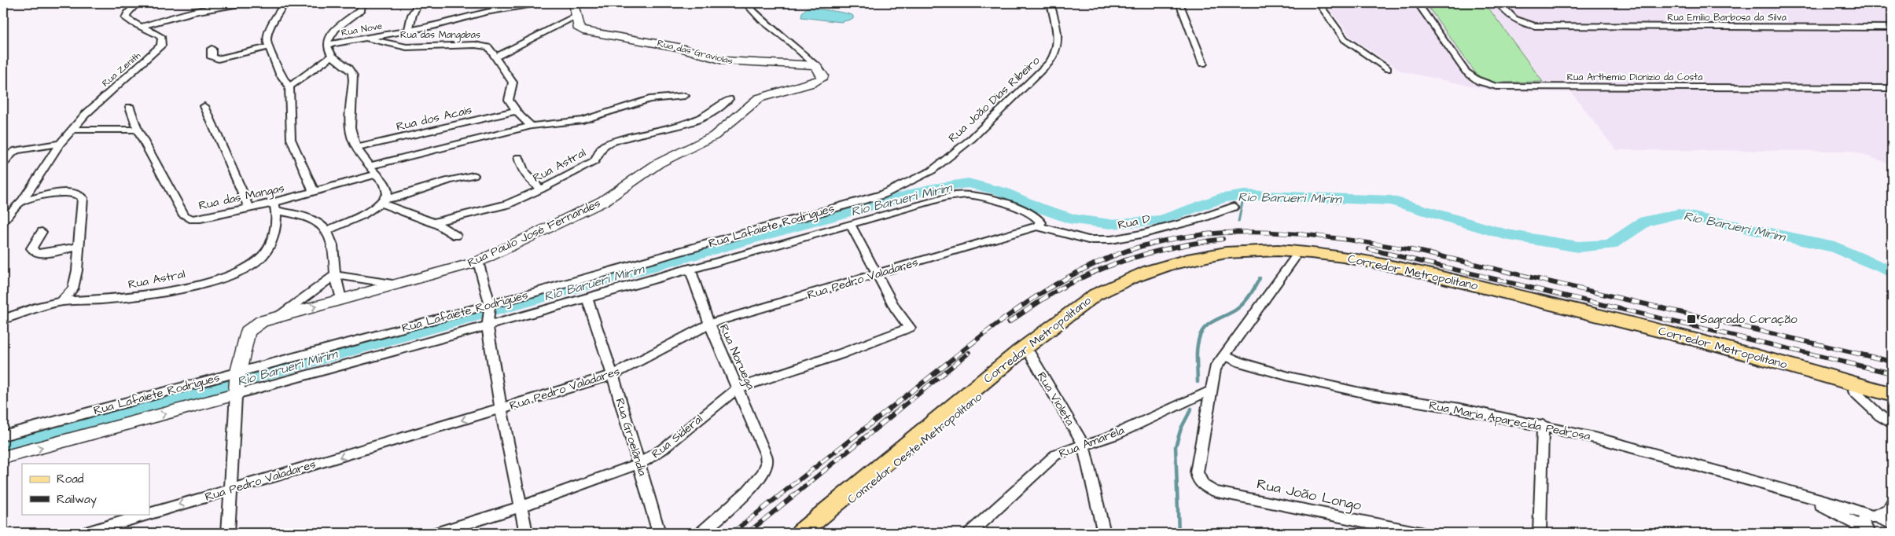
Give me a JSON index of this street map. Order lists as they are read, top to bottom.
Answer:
{
  "streets": {
    "main road": [
      "Rua das Graviolas",
      "Rua Lafaiete Rodrigues",
      "Rua Paulo José Fernandes",
      "Corredor Metropolitano",
      "Corredor Oeste Metropolitano"
    ],
    "street": [
      "Rua Emílio Barbosa da Silva",
      "Rua Nove",
      "Rua das Mangabas",
      "Rua Zenith",
      "Rua Arthemio Dionizio da Costa",
      "Rua João Dias Ribeiro",
      "Rua dos Acais",
      "Rua Astral",
      "Rua das Mangas",
      "Rua D",
      "Rua Pedro Valadares",
      "Rua Noruega",
      "Rua Violeta",
      "Rua Maria Aparecida Pedrosa",
      "Rua Sideral",
      "Rua Groelândia",
      "Rua Amarela",
      "Rua João Longo"
    ]
  },
  "crossings": [
    ["Rua Nove", "Rua das Mangabas"],
    ["Rua das Mangabas", "Rua dos Acais"],
    ["Rua das Graviolas", "Rua Paulo José Fernandes"],
    ["Rua João Dias Ribeiro", "Rua Lafaiete Rodrigues"],
    ["Rua Astral", "Rua das Mangas"],
    ["Rua D", "Rua Lafaiete Rodrigues"],
    ["Rua D", "Rua Pedro Valadares"],
    ["Rua Lafaiete Rodrigues", "Rua Paulo José Fernandes"],
    ["Rua Lafaiete Rodrigues", "Rua Pedro Valadares"],
    ["Rua Lafaiete Rodrigues", "Rua Noruega"],
    ["Rua Lafaiete Rodrigues", "Rua Groelândia"],
    ["Corredor Metropolitano", "Corredor Oeste Metropolitano"],
    ["Rua Pedro Valadares", "Rua Noruega"],
    ["Rua Pedro Valadares", "Rua Sideral"],
    ["Rua Pedro Valadares", "Rua Groelândia"],
    ["Rua Noruega", "Rua Sideral"],
    ["Rua Violeta", "Rua Amarela"],
    ["Rua Violeta", "Corredor Oeste Metropolitano"],
    ["Rua Sideral", "Rua Groelândia"],
    ["Rua Amarela", "Rua João Longo"]
  ],
  "one_way": ["Rua Pedro Valadares"],
  "water": ["Rio Barueri Mirim"],
  "places": {
    "transit": ["Sagrado Coração"]
  },
  "legend": ["Road", "Railway"]
}
